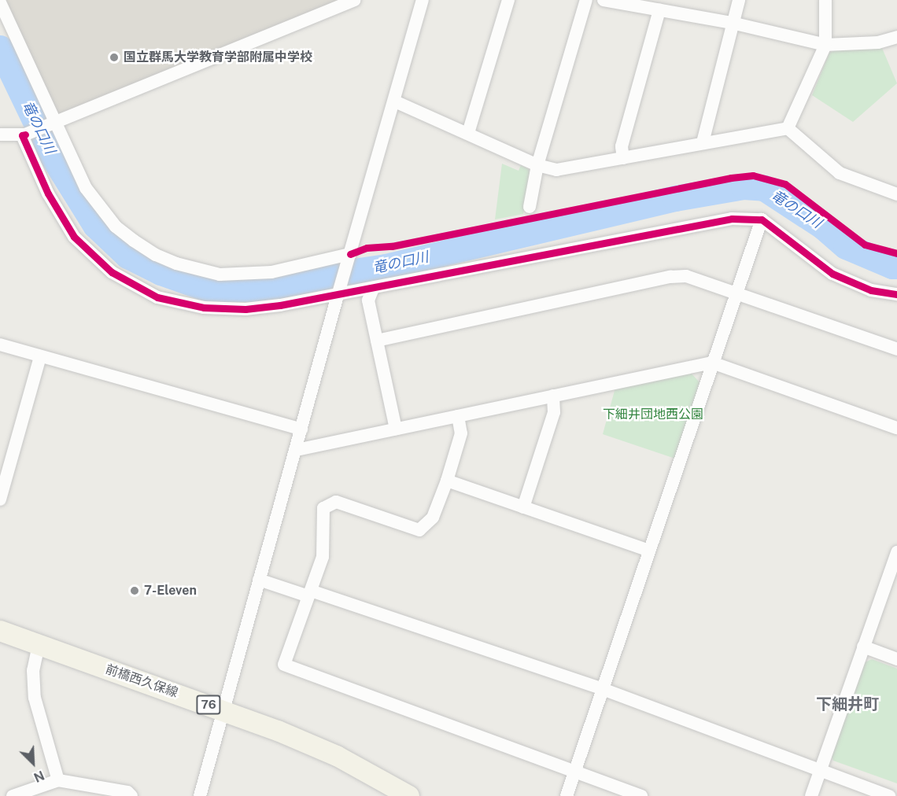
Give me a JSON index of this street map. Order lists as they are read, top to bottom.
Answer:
{
  "streets": {
    "main road": ["前橋西久保線", "76"]
  },
  "districts": ["下細井町"],
  "water": ["竜の口川"],
  "parks": ["下細井団地西公園"],
  "places": ["国立群馬大学教育学部附属中学校", "7-Eleven"],
  "north": "bottom right"
}
